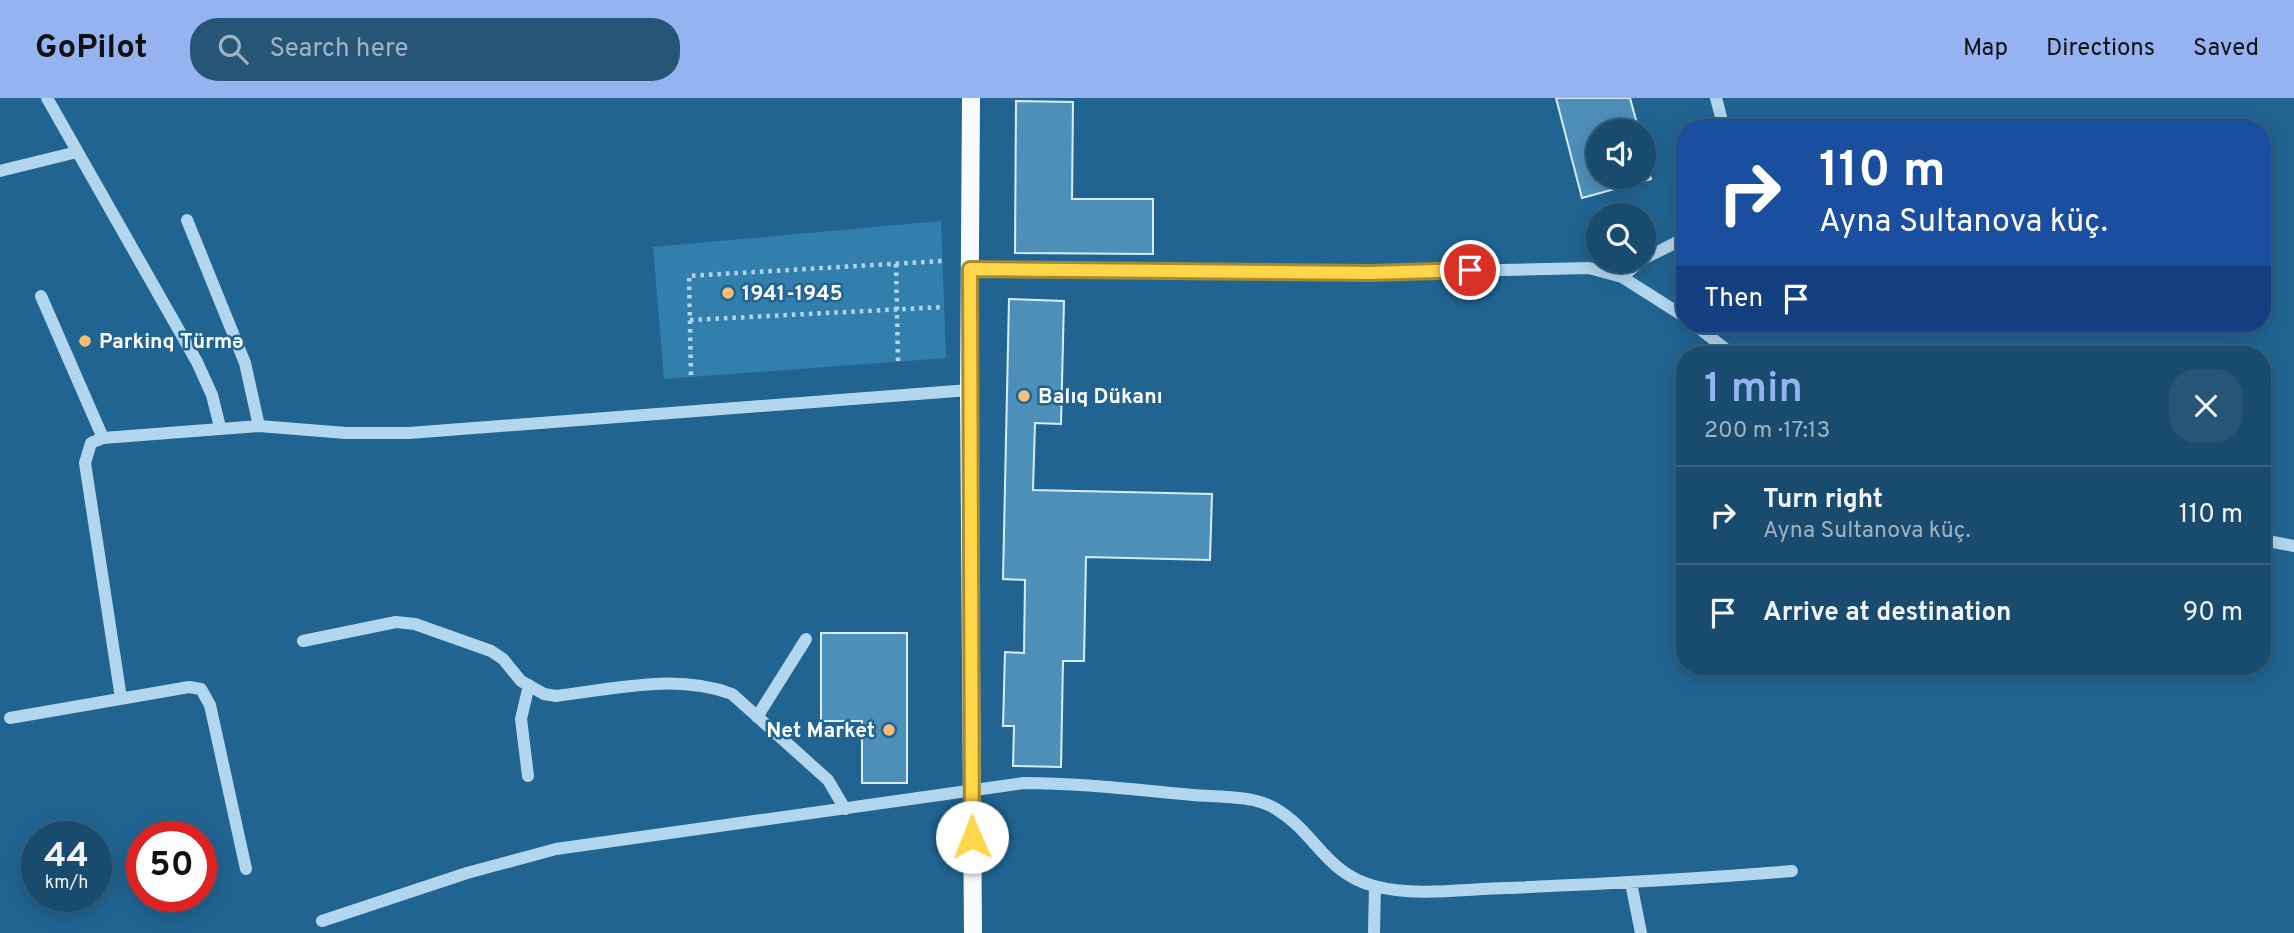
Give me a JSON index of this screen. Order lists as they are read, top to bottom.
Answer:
{
  "places": [
    "1941-1945",
    "Parkinq Türmə",
    "Balıq Dükanı",
    "Net Market"
  ],
  "page": {
    "header": "GoPilot",
    "search": "Search here",
    "nav": ["Map", "Directions", "Saved"],
    "turn": ["110 m", "Ayna Sultanova küç."],
    "then": "Then",
    "heading": ["1 min", "200 m · 17:13"],
    "list": [
      {
        "name": "Turn right",
        "note": "Ayna Sultanova küç.",
        "value": "110 m"
      },
      {
        "name": "Arrive at destination",
        "value": "90 m"
      }
    ],
    "speed": "44 km/h",
    "limit": "50"
  }
}
